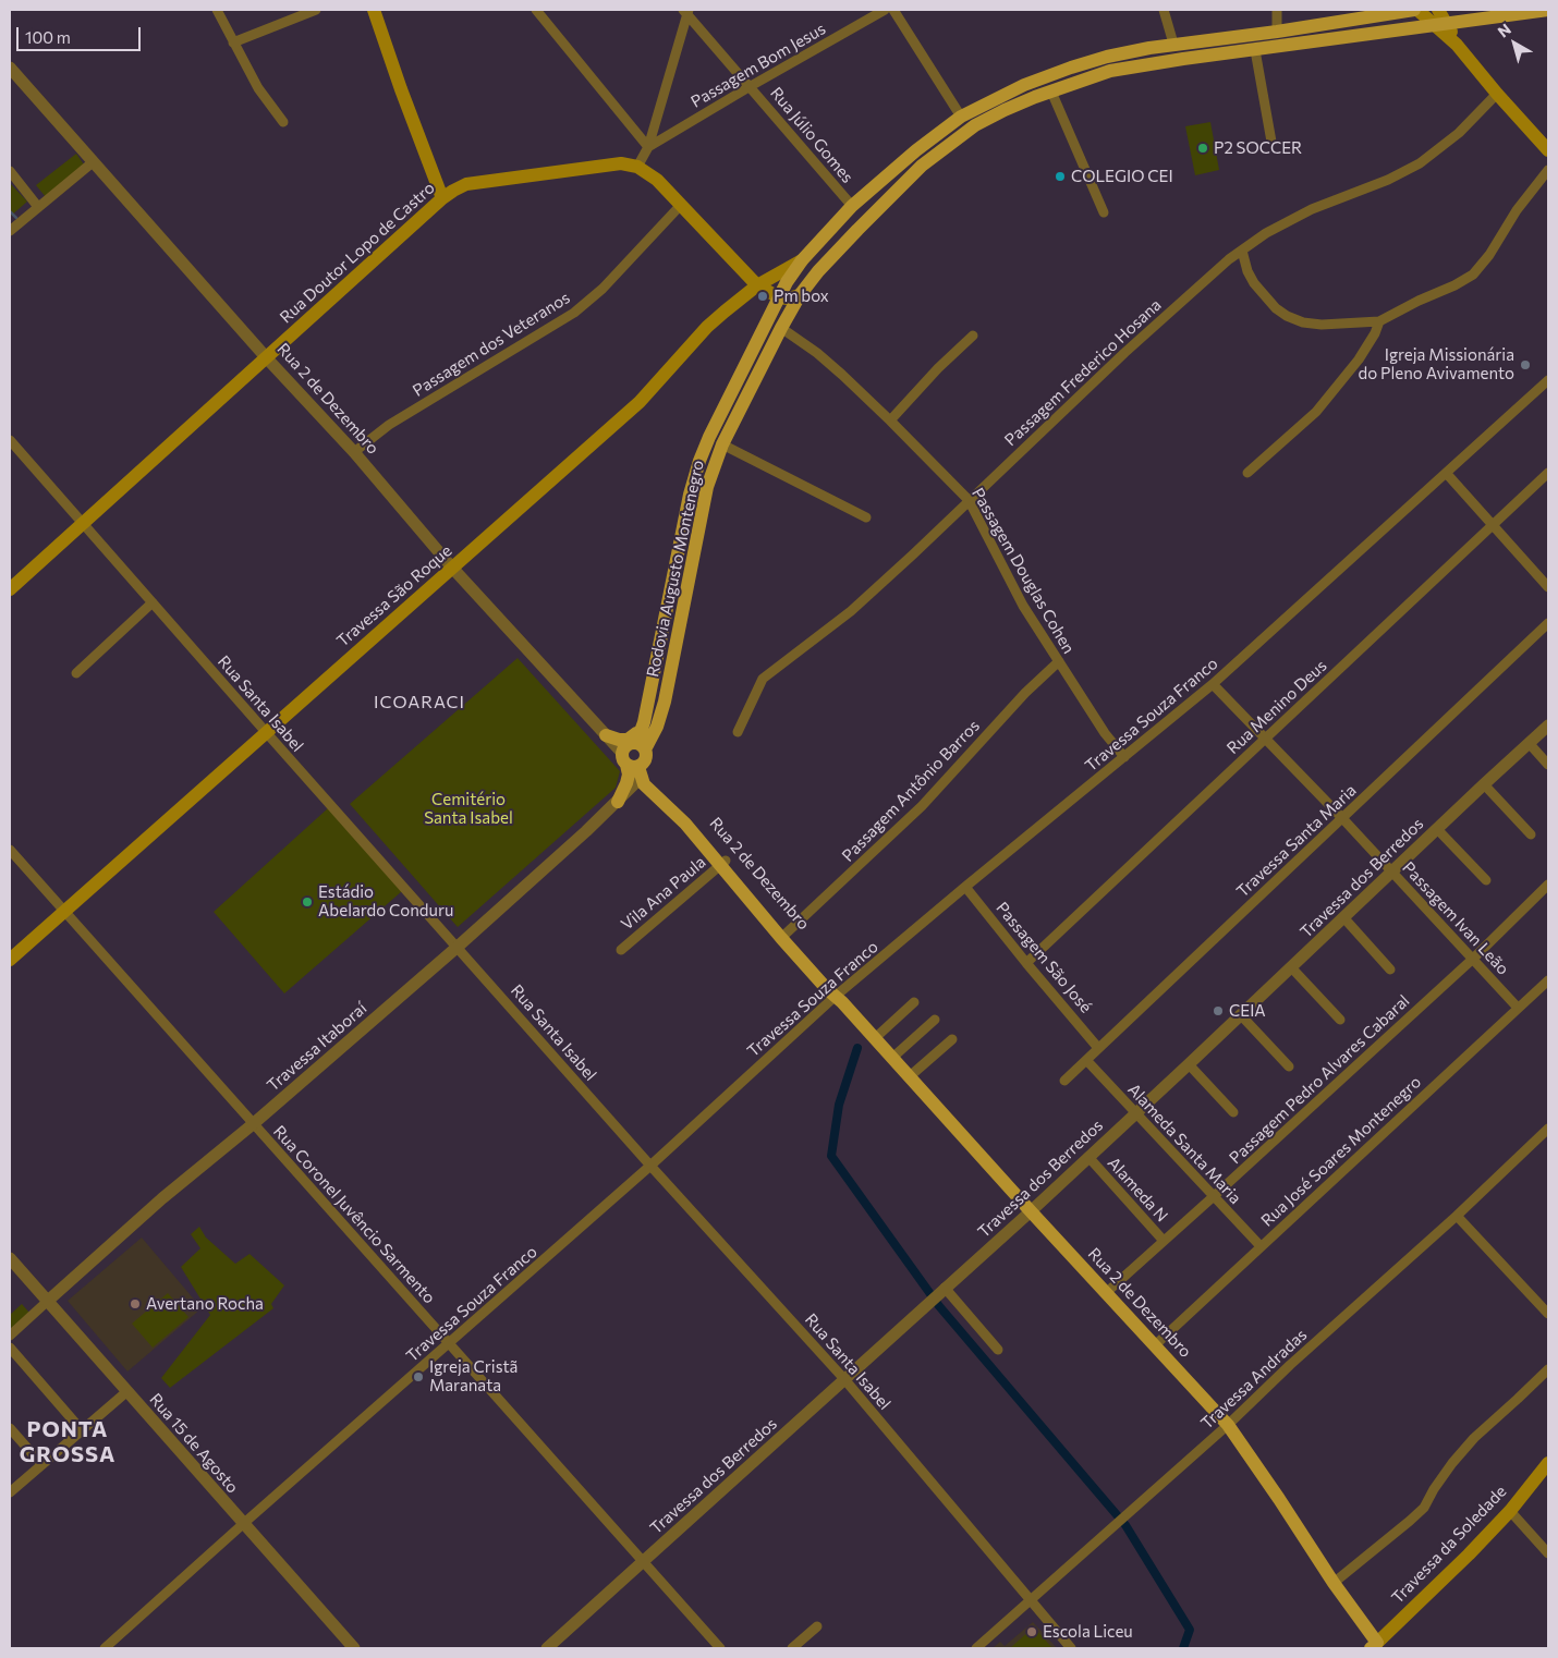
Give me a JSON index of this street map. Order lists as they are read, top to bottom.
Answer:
{
  "streets": {
    "main road": [
      "Rua Doutor Lopo de Castro",
      "Rua 2 de Dezembro",
      "Rodovia Augusto Montenegro",
      "Travessa São Roque",
      "Travessa da Soledade"
    ],
    "street": [
      "Passagem Bom Jesus",
      "Rua Júlio Gomes",
      "Passagem dos Veteranos",
      "Passagem Frederico Hosana",
      "Passagem Douglas Cohen",
      "Rua Santa Isabel",
      "Rua Menino Deus",
      "Travessa Souza Franco",
      "Passagem Antônio Barros",
      "Travessa Santa Maria",
      "Travessa dos Berredos",
      "Vila Ana Paula",
      "Passagem Ivan Leão",
      "Passagem São José",
      "Travessa Itaboraí",
      "Passagem Pedro Alvares Cabaral",
      "Alameda Santa Maria",
      "Rua José Soares Montenegro",
      "Alameda N",
      "Rua Coronel Juvêncio Sarmento",
      "Travessa Andradas",
      "Rua 15 de Agosto"
    ]
  },
  "crossings": [
    ["Passagem Bom Jesus", "Rua Júlio Gomes"],
    ["Rua Júlio Gomes", "Rodovia Augusto Montenegro"],
    ["Rua Doutor Lopo de Castro", "Rua 2 de Dezembro"],
    ["Rua Doutor Lopo de Castro", "Rua Santa Isabel"],
    ["Passagem dos Veteranos", "Rua 2 de Dezembro"],
    ["Passagem Frederico Hosana", "Passagem Douglas Cohen"],
    ["Rua 2 de Dezembro", "Travessa São Roque"],
    ["Rua 2 de Dezembro", "Travessa Souza Franco"],
    ["Rua 2 de Dezembro", "Passagem Antônio Barros"],
    ["Rua 2 de Dezembro", "Travessa dos Berredos"],
    ["Rua 2 de Dezembro", "Vila Ana Paula"],
    ["Rua 2 de Dezembro", "Passagem Pedro Alvares Cabaral"],
    ["Rua 2 de Dezembro", "Rua José Soares Montenegro"],
    ["Rua 2 de Dezembro", "Travessa Andradas"],
    ["Rua 2 de Dezembro", "Travessa da Soledade"],
    ["Rodovia Augusto Montenegro", "Passagem Douglas Cohen"],
    ["Rodovia Augusto Montenegro", "Travessa São Roque"],
    ["Passagem Douglas Cohen", "Travessa Souza Franco"],
    ["Passagem Douglas Cohen", "Passagem Antônio Barros"],
    ["Travessa São Roque", "Rua Santa Isabel"],
    ["Travessa São Roque", "Rua Coronel Juvêncio Sarmento"],
    ["Rua Santa Isabel", "Travessa Souza Franco"],
    ["Rua Santa Isabel", "Travessa dos Berredos"],
    ["Rua Santa Isabel", "Travessa Itaboraí"],
    ["Rua Santa Isabel", "Travessa Andradas"],
    ["Rua Menino Deus", "Passagem Ivan Leão"],
    ["Rua Menino Deus", "Passagem São José"],
    ["Travessa Souza Franco", "Passagem Ivan Leão"],
    ["Travessa Souza Franco", "Passagem São José"],
    ["Travessa Souza Franco", "Rua Coronel Juvêncio Sarmento"],
    ["Travessa Souza Franco", "Rua 15 de Agosto"],
    ["Travessa Santa Maria", "Passagem Ivan Leão"],
    ["Travessa Santa Maria", "Passagem São José"],
    ["Travessa Santa Maria", "Alameda Santa Maria"],
    ["Travessa dos Berredos", "Passagem Ivan Leão"],
    ["Travessa dos Berredos", "Alameda Santa Maria"],
    ["Travessa dos Berredos", "Alameda N"],
    ["Travessa dos Berredos", "Rua Coronel Juvêncio Sarmento"],
    ["Passagem Ivan Leão", "Passagem Pedro Alvares Cabaral"],
    ["Passagem Ivan Leão", "Rua José Soares Montenegro"],
    ["Travessa Itaboraí", "Rua Coronel Juvêncio Sarmento"],
    ["Travessa Itaboraí", "Rua 15 de Agosto"],
    ["Passagem Pedro Alvares Cabaral", "Alameda Santa Maria"],
    ["Passagem Pedro Alvares Cabaral", "Alameda N"],
    ["Alameda Santa Maria", "Rua José Soares Montenegro"]
  ],
  "districts": ["ICOARACI", "PONTA GROSSA"],
  "parks": ["Cemitério Santa Isabel"],
  "places": [
    "P2 SOCCER",
    "COLEGIO CEI",
    "Pm box",
    "Igreja Missionária do Pleno Avivamento",
    "Estádio Abelardo Conduru",
    "CEIA",
    "Avertano Rocha",
    "Igreja Cristã Maranata",
    "Escola Liceu"
  ],
  "scale_bar": "100 m",
  "north": "top left"
}
